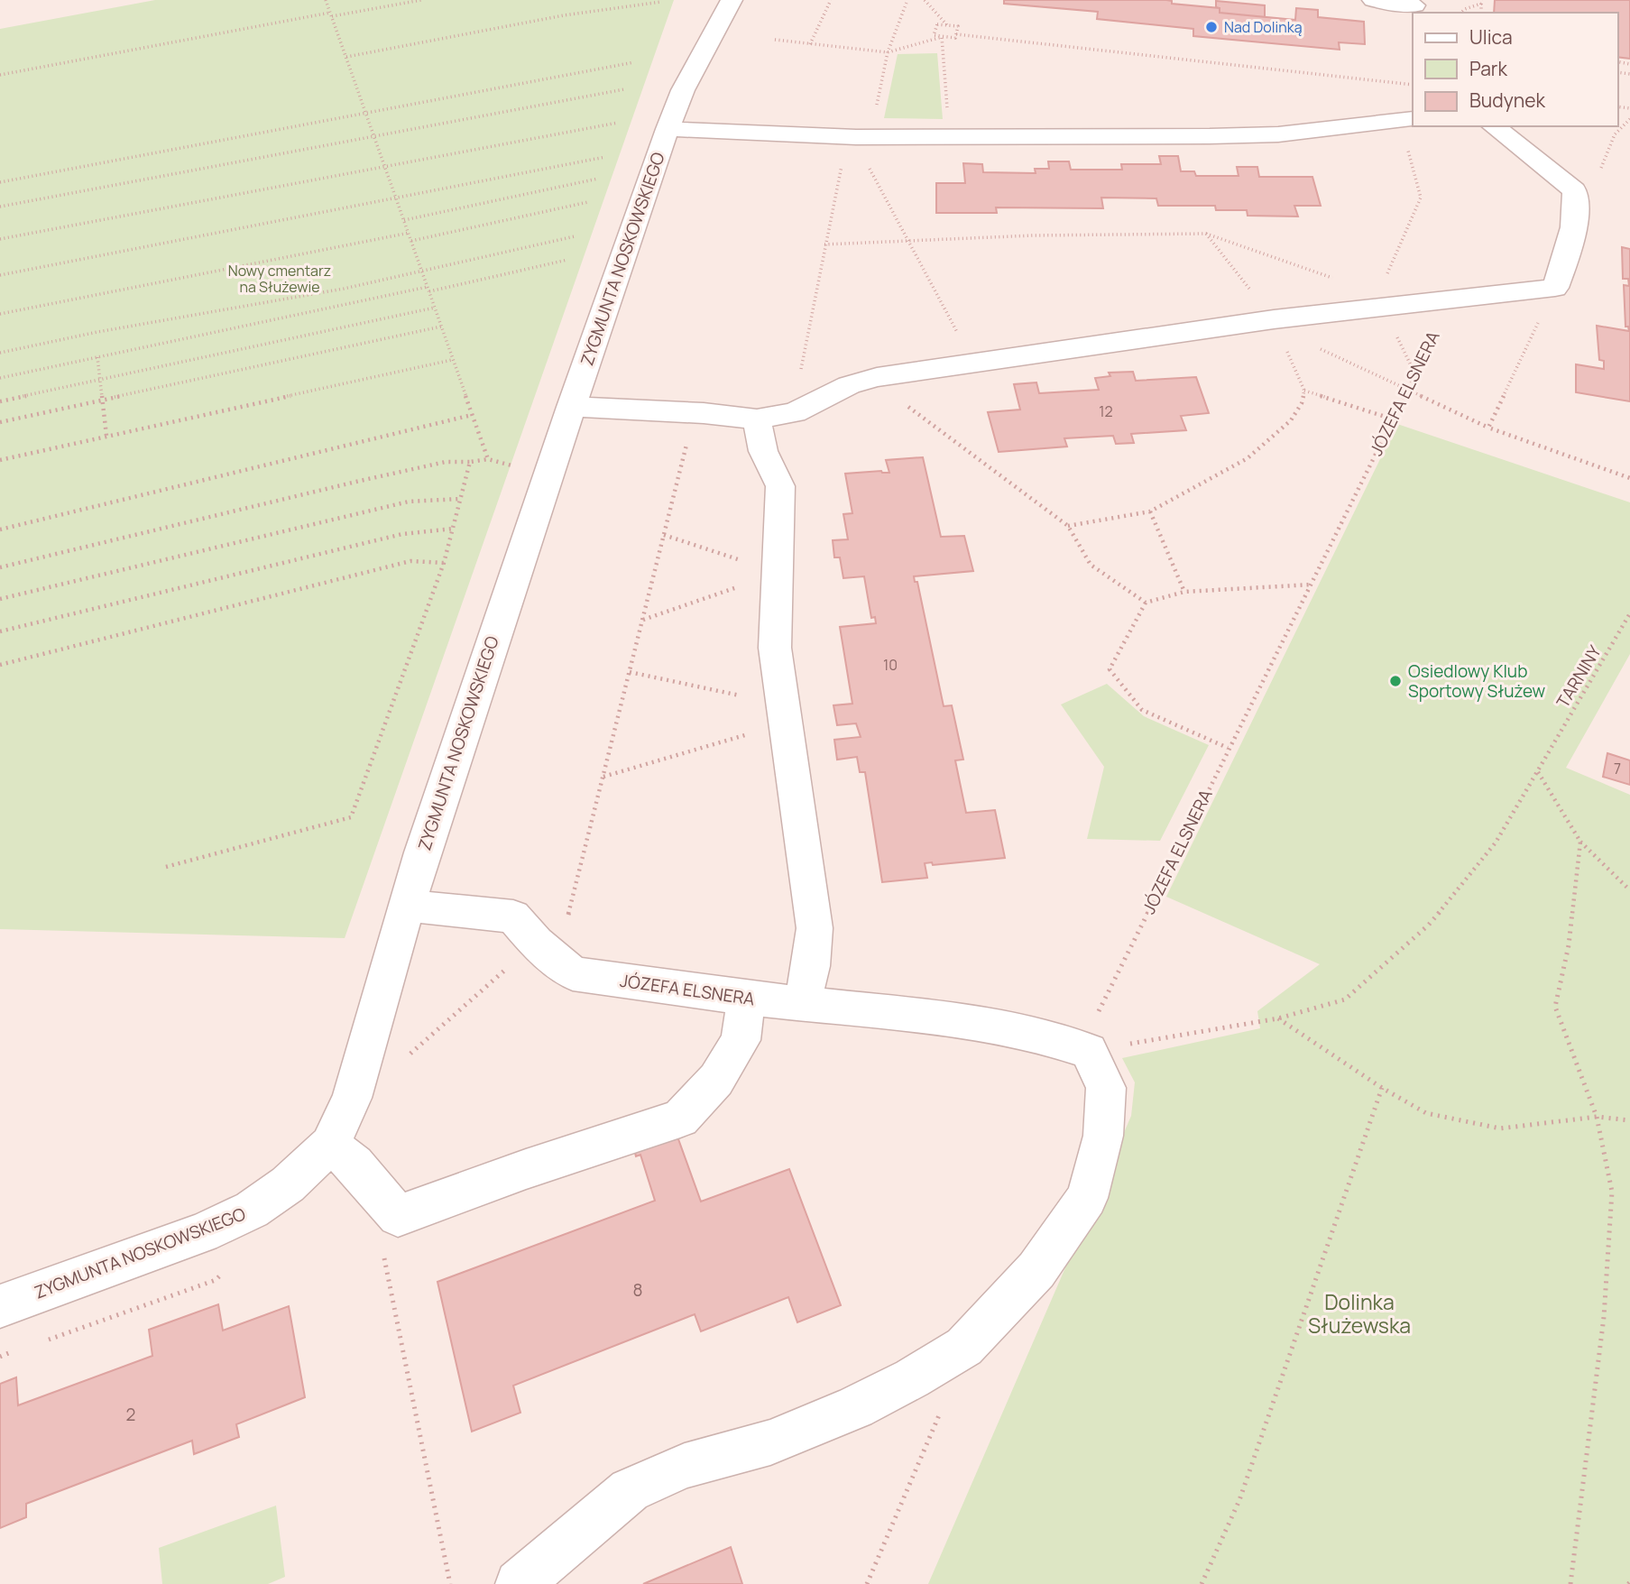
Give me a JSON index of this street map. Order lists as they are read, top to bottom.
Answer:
{
  "streets": {
    "street": ["ZYGMUNTA NOSKOWSKIEGO", "JÓZEFA ELSNERA"],
    "path": ["TARNINY"]
  },
  "crossings": [
    ["ZYGMUNTA NOSKOWSKIEGO", "JÓZEFA ELSNERA"],
    ["JÓZEFA ELSNERA", "TARNINY"]
  ],
  "parks": ["Nowy cmentarz na Służewie", "Dolinka Służewska"],
  "places": ["Nad Dolinką", "Osiedlowy Klub Sportowy Służew"],
  "house_numbers": [
    "12",
    "10",
    "7",
    "8",
    "2"
  ],
  "legend": ["Ulica", "Park", "Budynek"]
}
